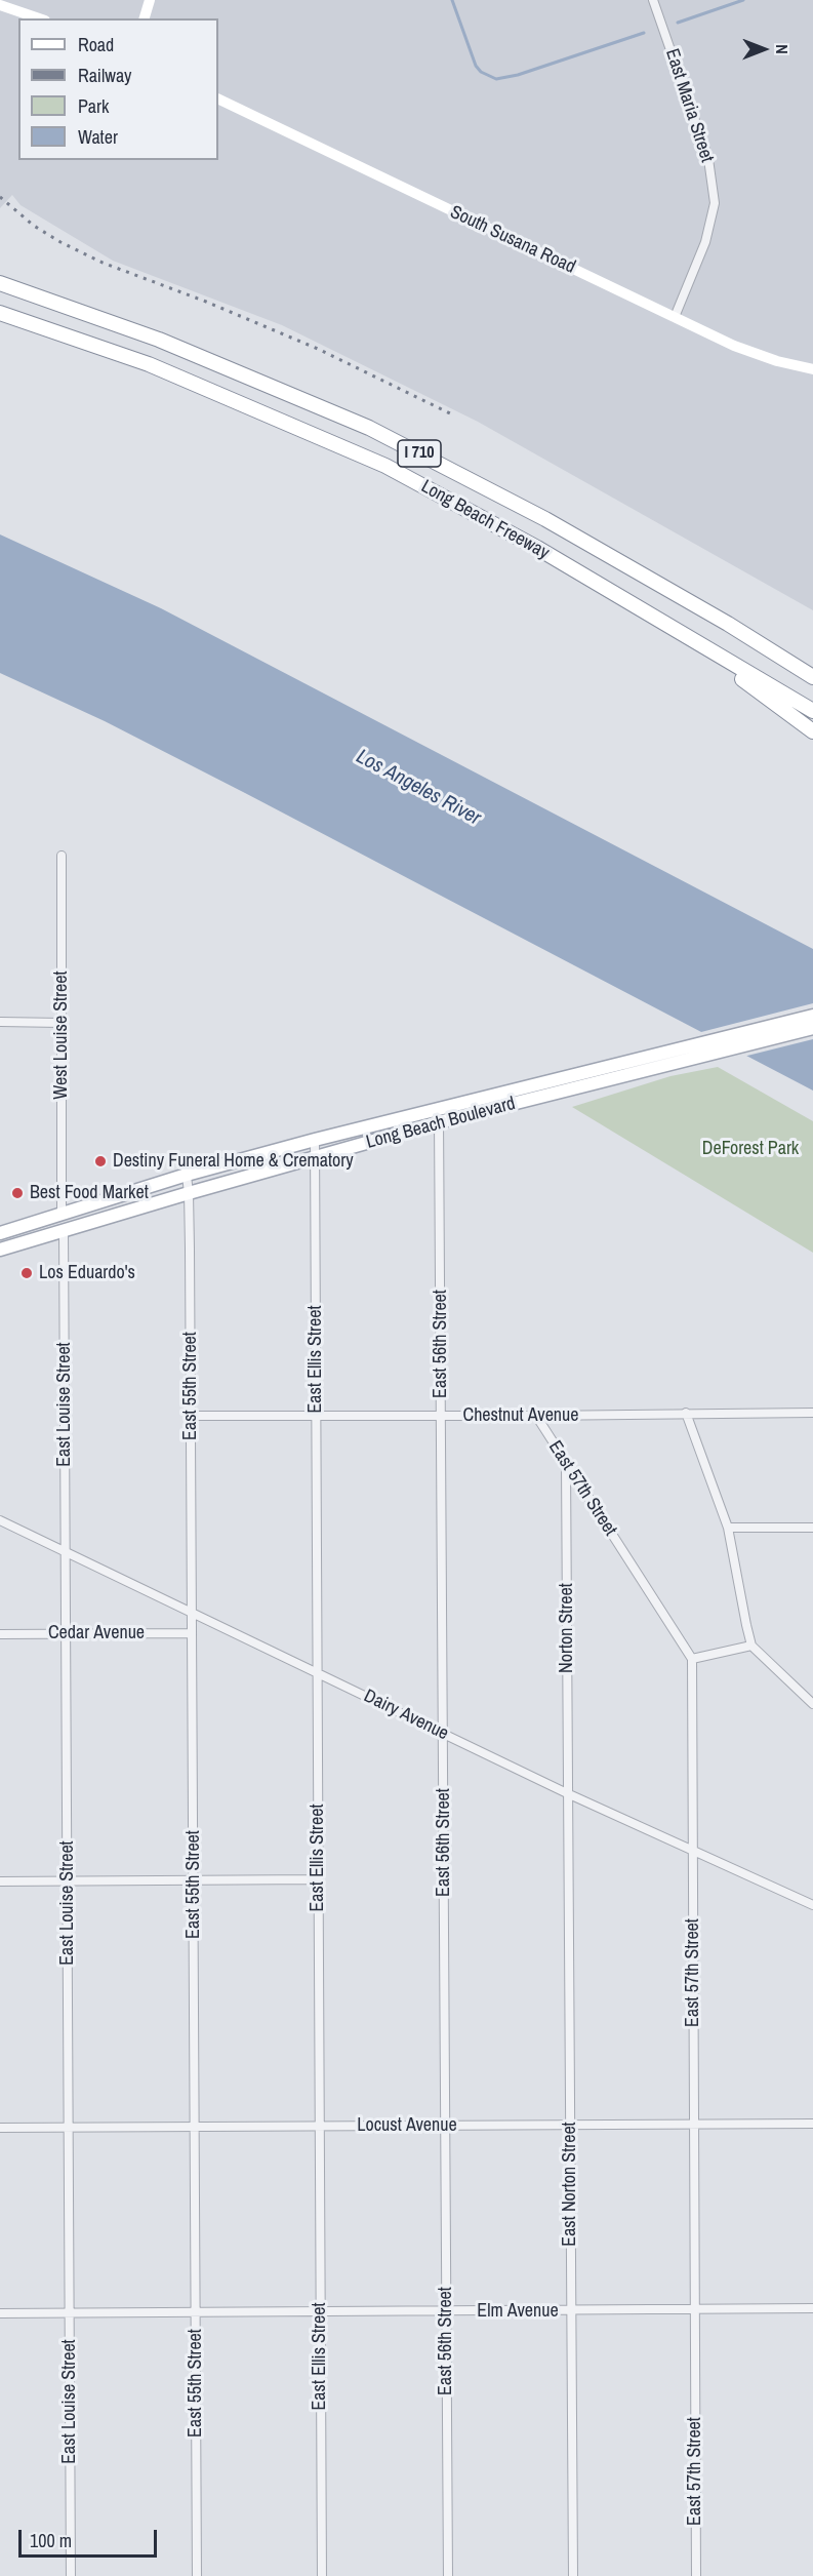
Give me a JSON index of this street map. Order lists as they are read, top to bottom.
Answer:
{
  "streets": {
    "highway": ["I 710", "Long Beach Freeway"],
    "main road": ["Long Beach Boulevard"],
    "street": [
      "East Maria Street",
      "South Susana Road",
      "West Louise Street",
      "East 56th Street",
      "East Ellis Street",
      "East 55th Street",
      "East Louise Street",
      "Chestnut Avenue",
      "East 57th Street",
      "Norton Street",
      "Cedar Avenue",
      "Dairy Avenue",
      "Locust Avenue",
      "East Norton Street",
      "Elm Avenue"
    ]
  },
  "crossings": [
    ["East Maria Street", "South Susana Road"],
    ["West Louise Street", "Long Beach Boulevard"],
    ["Long Beach Boulevard", "East 56th Street"],
    ["Long Beach Boulevard", "East Ellis Street"],
    ["Long Beach Boulevard", "East 55th Street"],
    ["Long Beach Boulevard", "East Louise Street"],
    ["East 56th Street", "Chestnut Avenue"],
    ["East 56th Street", "Dairy Avenue"],
    ["East 56th Street", "Locust Avenue"],
    ["East 56th Street", "Elm Avenue"],
    ["East Ellis Street", "Chestnut Avenue"],
    ["East Ellis Street", "Dairy Avenue"],
    ["East Ellis Street", "Locust Avenue"],
    ["East Ellis Street", "Elm Avenue"],
    ["East 55th Street", "Chestnut Avenue"],
    ["East 55th Street", "Cedar Avenue"],
    ["East 55th Street", "Dairy Avenue"],
    ["East 55th Street", "Locust Avenue"],
    ["East 55th Street", "Elm Avenue"],
    ["East Louise Street", "Cedar Avenue"],
    ["East Louise Street", "Dairy Avenue"],
    ["East Louise Street", "Locust Avenue"],
    ["East Louise Street", "Elm Avenue"],
    ["Chestnut Avenue", "East 57th Street"],
    ["East 57th Street", "Norton Street"],
    ["East 57th Street", "Dairy Avenue"],
    ["East 57th Street", "Locust Avenue"],
    ["East 57th Street", "Elm Avenue"],
    ["Norton Street", "Dairy Avenue"],
    ["Norton Street", "East Norton Street"],
    ["Dairy Avenue", "East Norton Street"],
    ["Locust Avenue", "East Norton Street"],
    ["East Norton Street", "Elm Avenue"]
  ],
  "water": ["Los Angeles River"],
  "parks": ["DeForest Park"],
  "places": ["Destiny Funeral Home & Crematory", "Best Food Market", "Los Eduardo's"],
  "legend": [
    "Road",
    "Railway",
    "Park",
    "Water"
  ],
  "scale_bar": "100 m",
  "north": "right"
}
